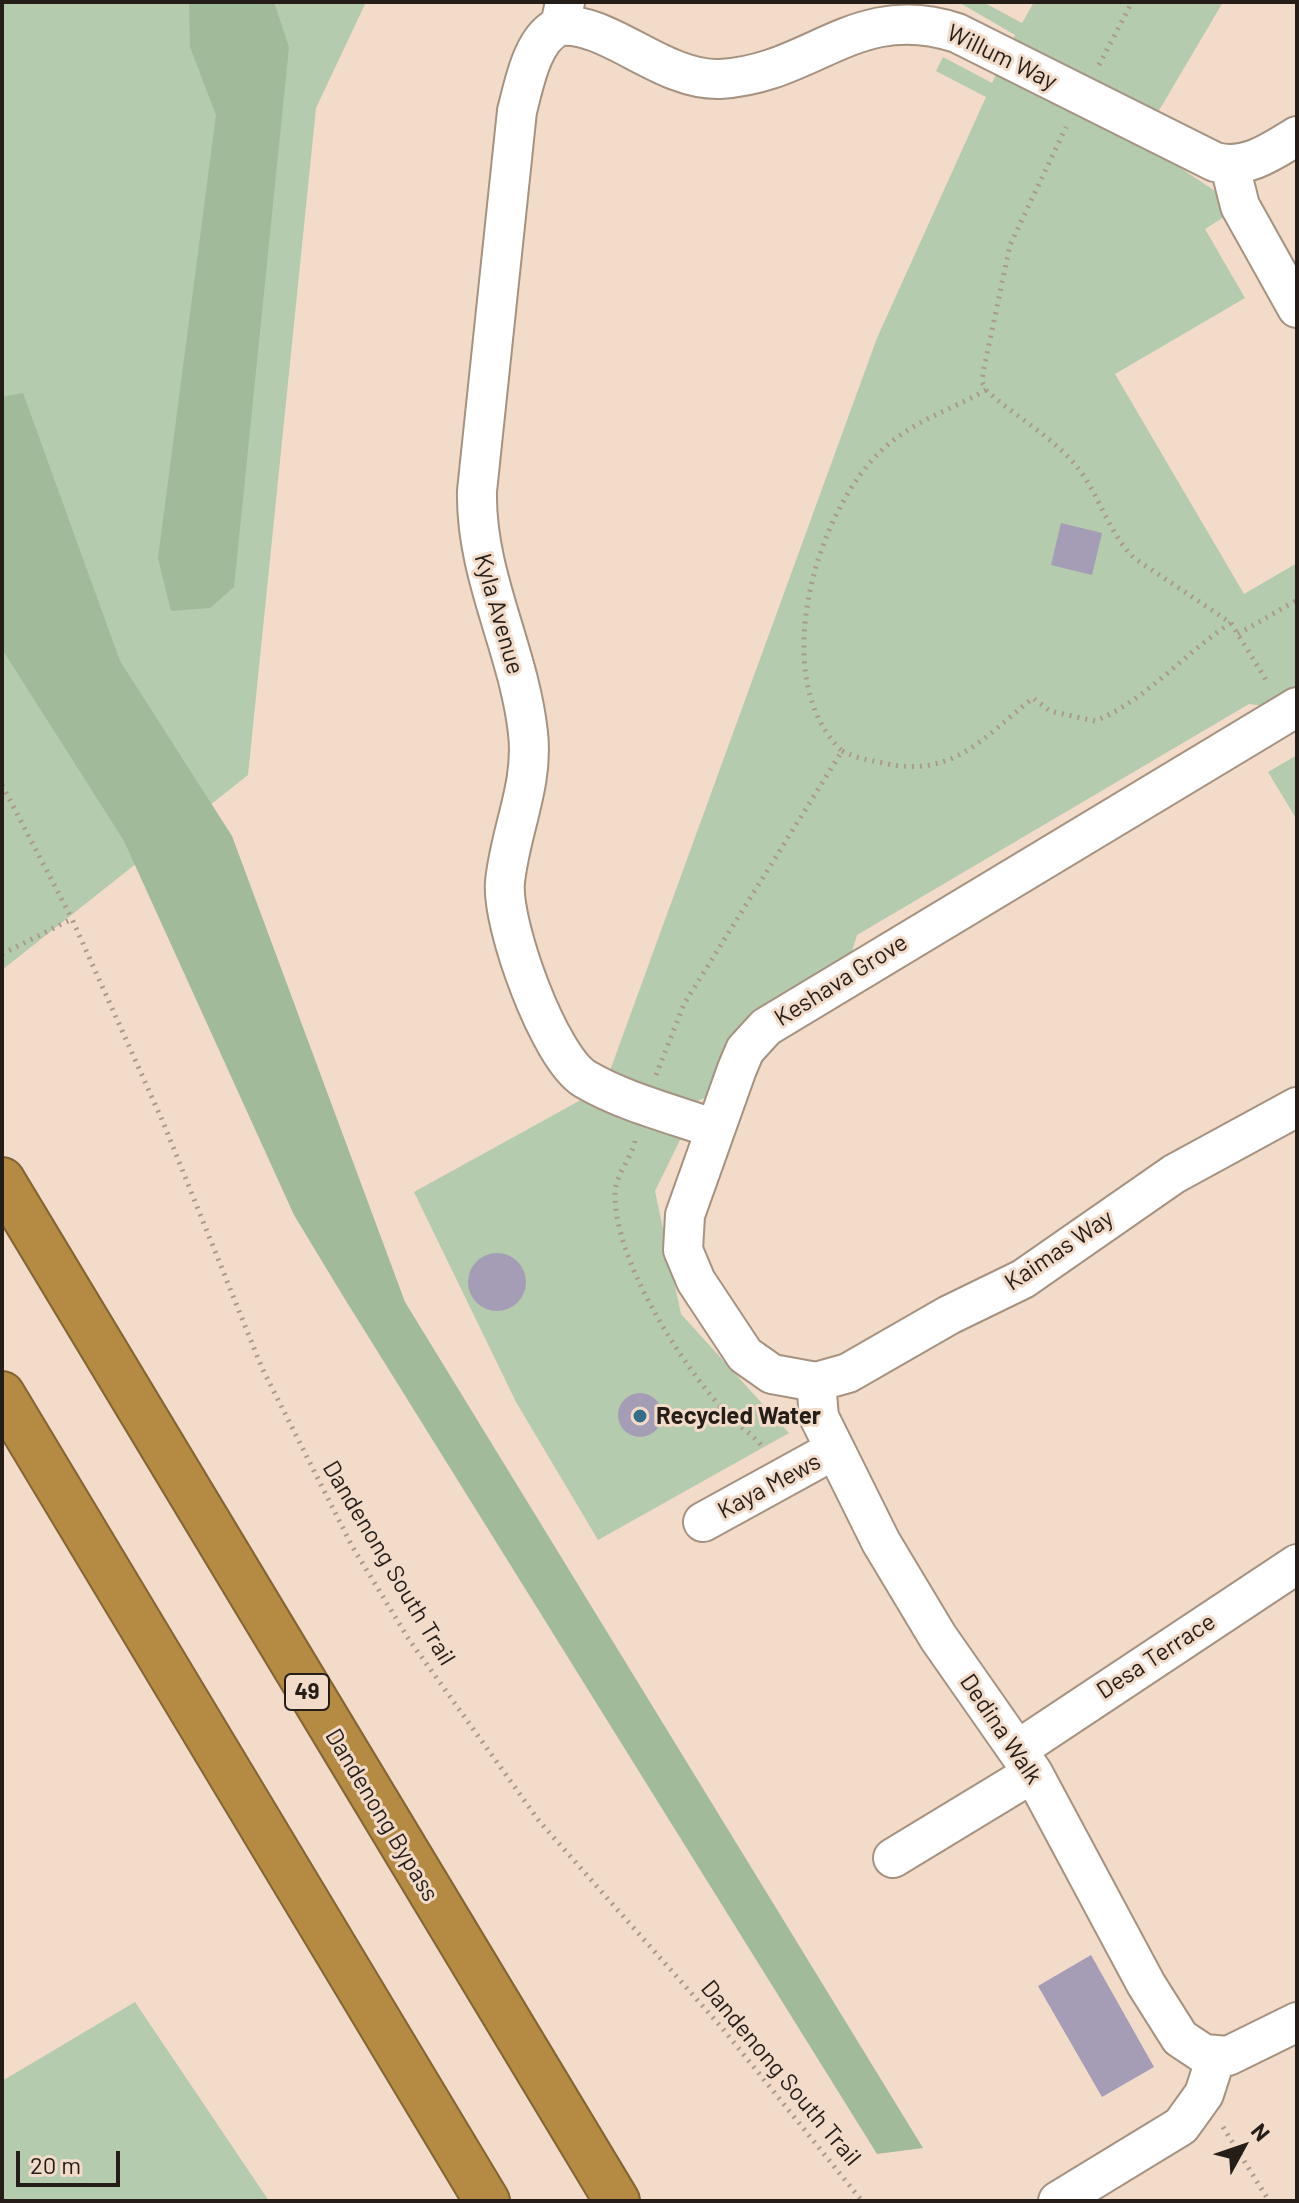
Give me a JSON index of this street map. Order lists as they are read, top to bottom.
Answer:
{
  "streets": {
    "highway": ["49", "Dandenong Bypass"],
    "street": [
      "Willum Way",
      "Kyla Avenue",
      "Keshava Grove",
      "Kaimas Way",
      "Kaya Mews",
      "Desa Terrace",
      "Dedina Walk"
    ],
    "path": ["Dandenong South Trail"]
  },
  "crossings": [
    ["Willum Way", "Kyla Avenue"],
    ["Kyla Avenue", "Keshava Grove"],
    ["Keshava Grove", "Kaimas Way"],
    ["Keshava Grove", "Dedina Walk"],
    ["Kaimas Way", "Dedina Walk"],
    ["Kaya Mews", "Dedina Walk"],
    ["Desa Terrace", "Dedina Walk"]
  ],
  "places": ["Recycled Water"],
  "scale_bar": "20 m",
  "north": "top right"
}
